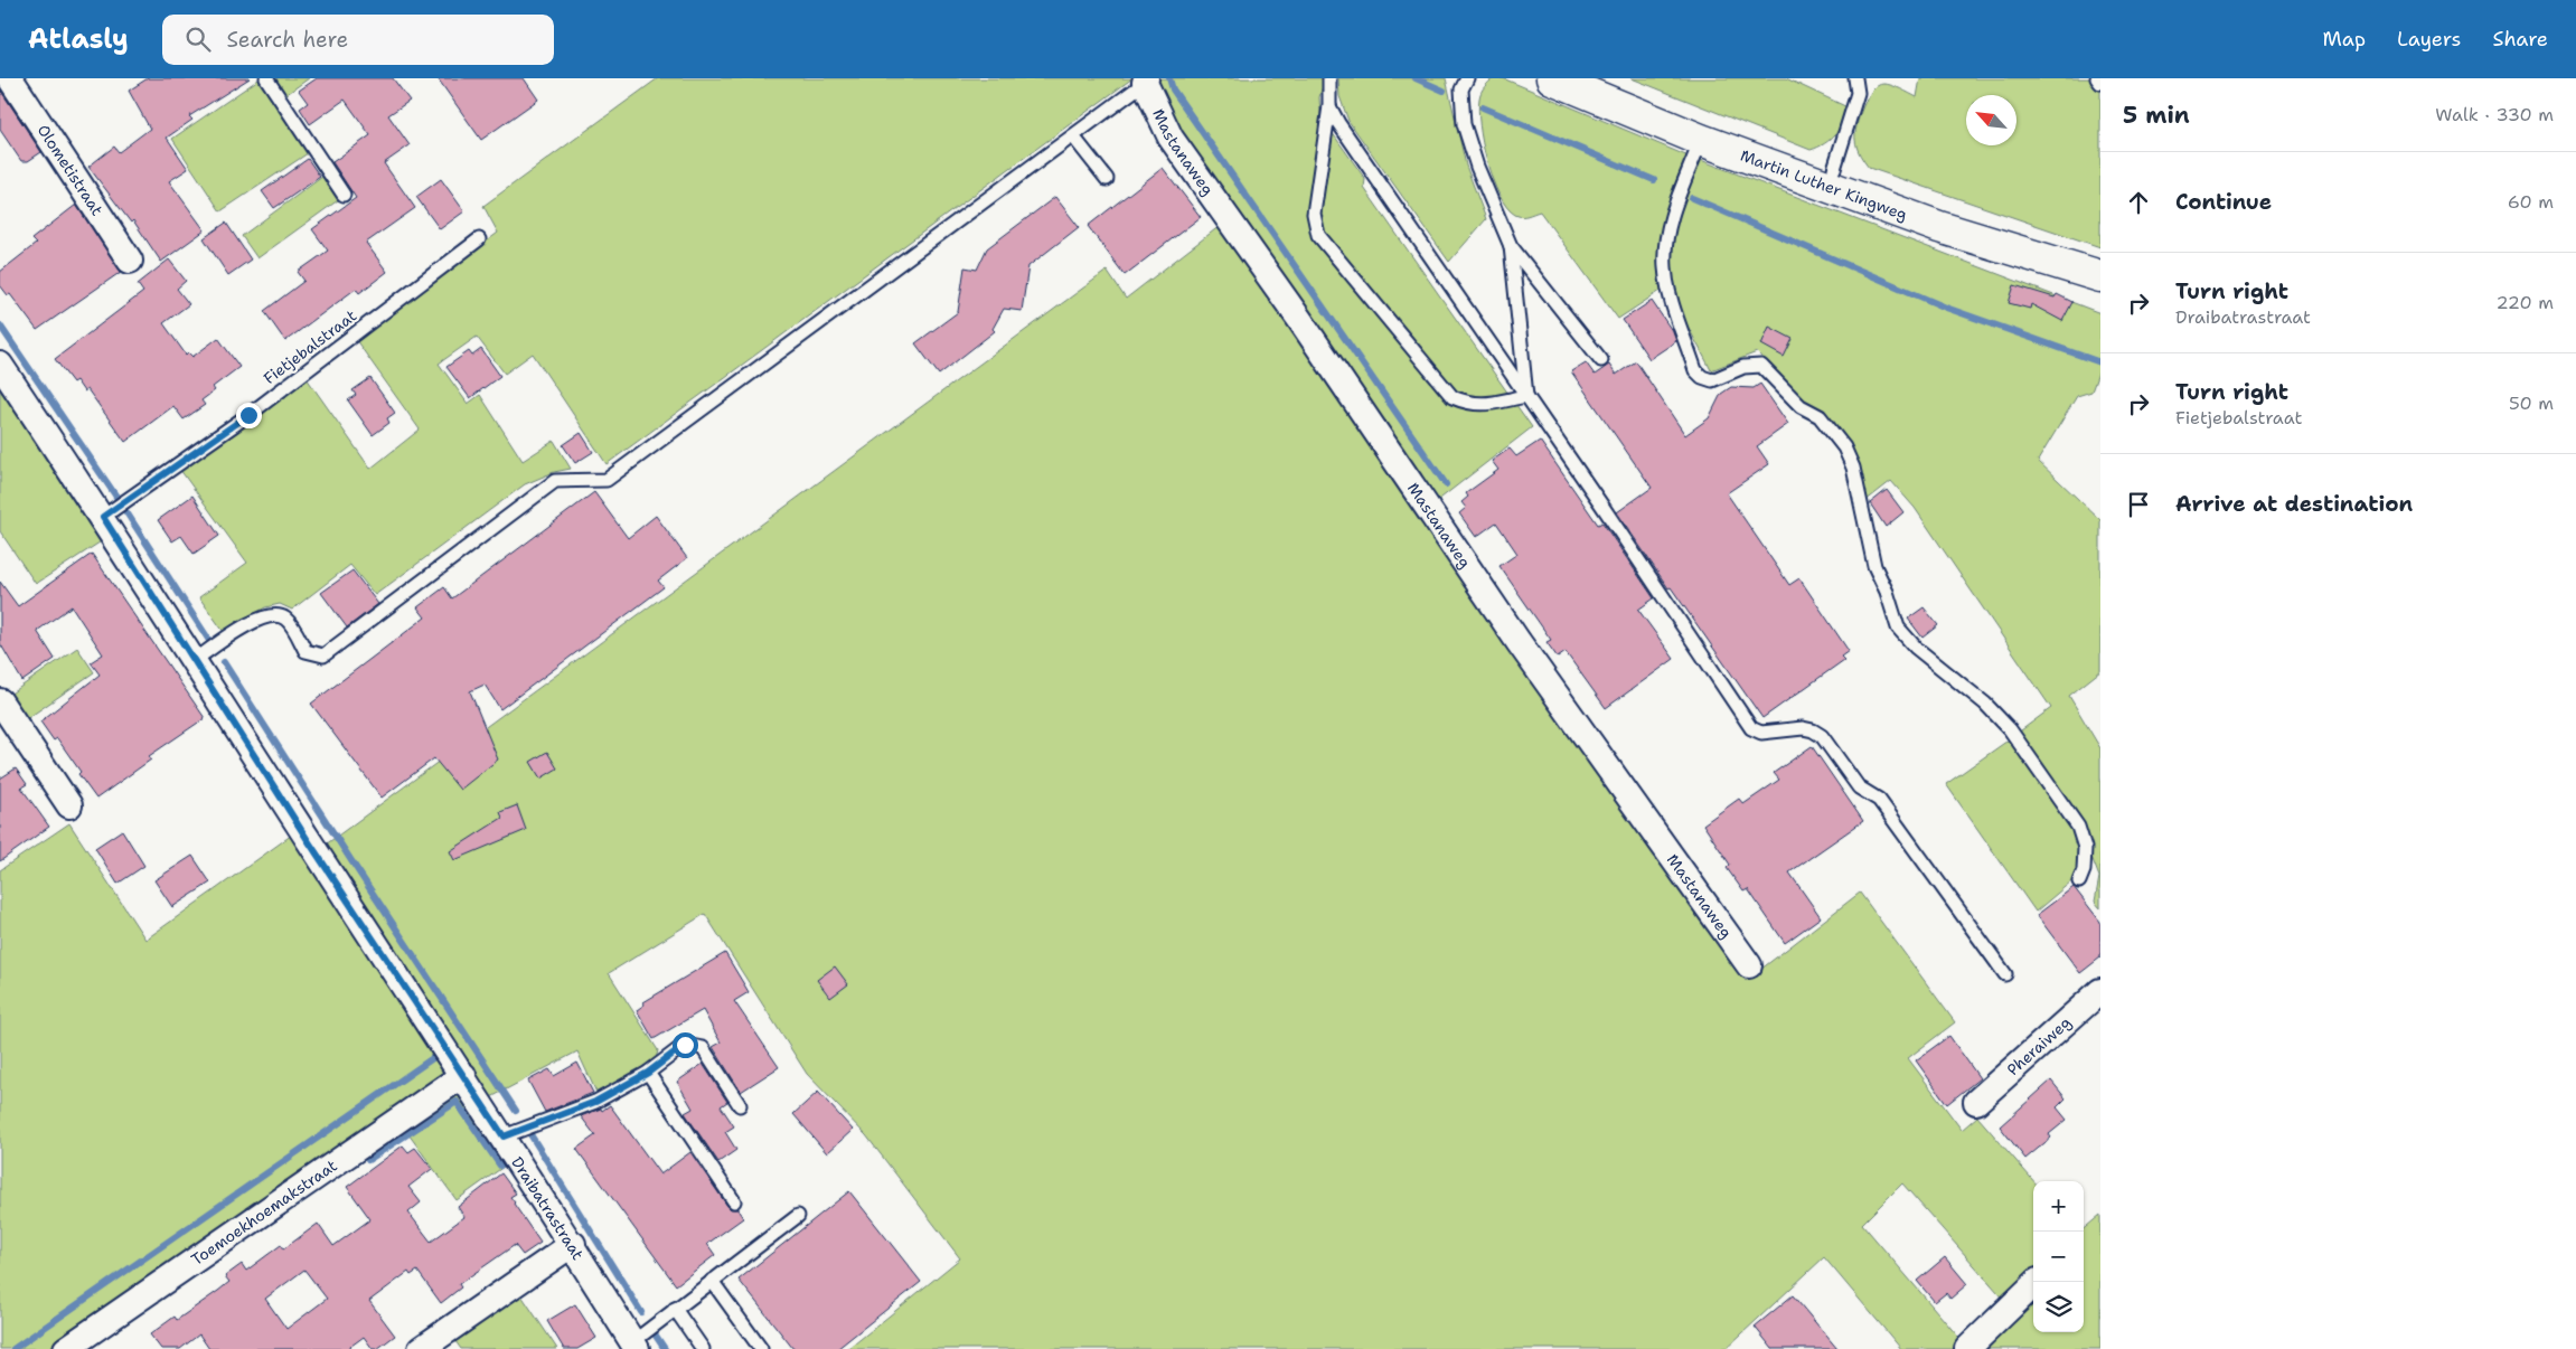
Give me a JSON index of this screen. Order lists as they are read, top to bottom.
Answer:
{
  "streets": {
    "main road": ["Martin Luther Kingweg"],
    "street": [
      "Mastanaweg",
      "Olometistraat",
      "Pheraiweg",
      "Draibatrastraat",
      "Toemoekhoemakstraat"
    ],
    "lane": ["Fietjebalstraat"]
  },
  "crossings": [
    ["Fietjebalstraat", "Draibatrastraat"],
    ["Draibatrastraat", "Toemoekhoemakstraat"]
  ],
  "north": "top left",
  "page": {
    "header": "Atlasly",
    "search": "Search here",
    "nav": ["Map", "Layers", "Share"],
    "heading": ["5 min", "Walk · 330 m"],
    "list": [
      ["Continue", "60 m"],
      ["Turn right", "Draibatrastraat", "220 m"],
      ["Turn right", "Fietjebalstraat", "50 m"],
      "Arrive at destination"
    ],
    "map_buttons": ["+", "−"]
  }
}
